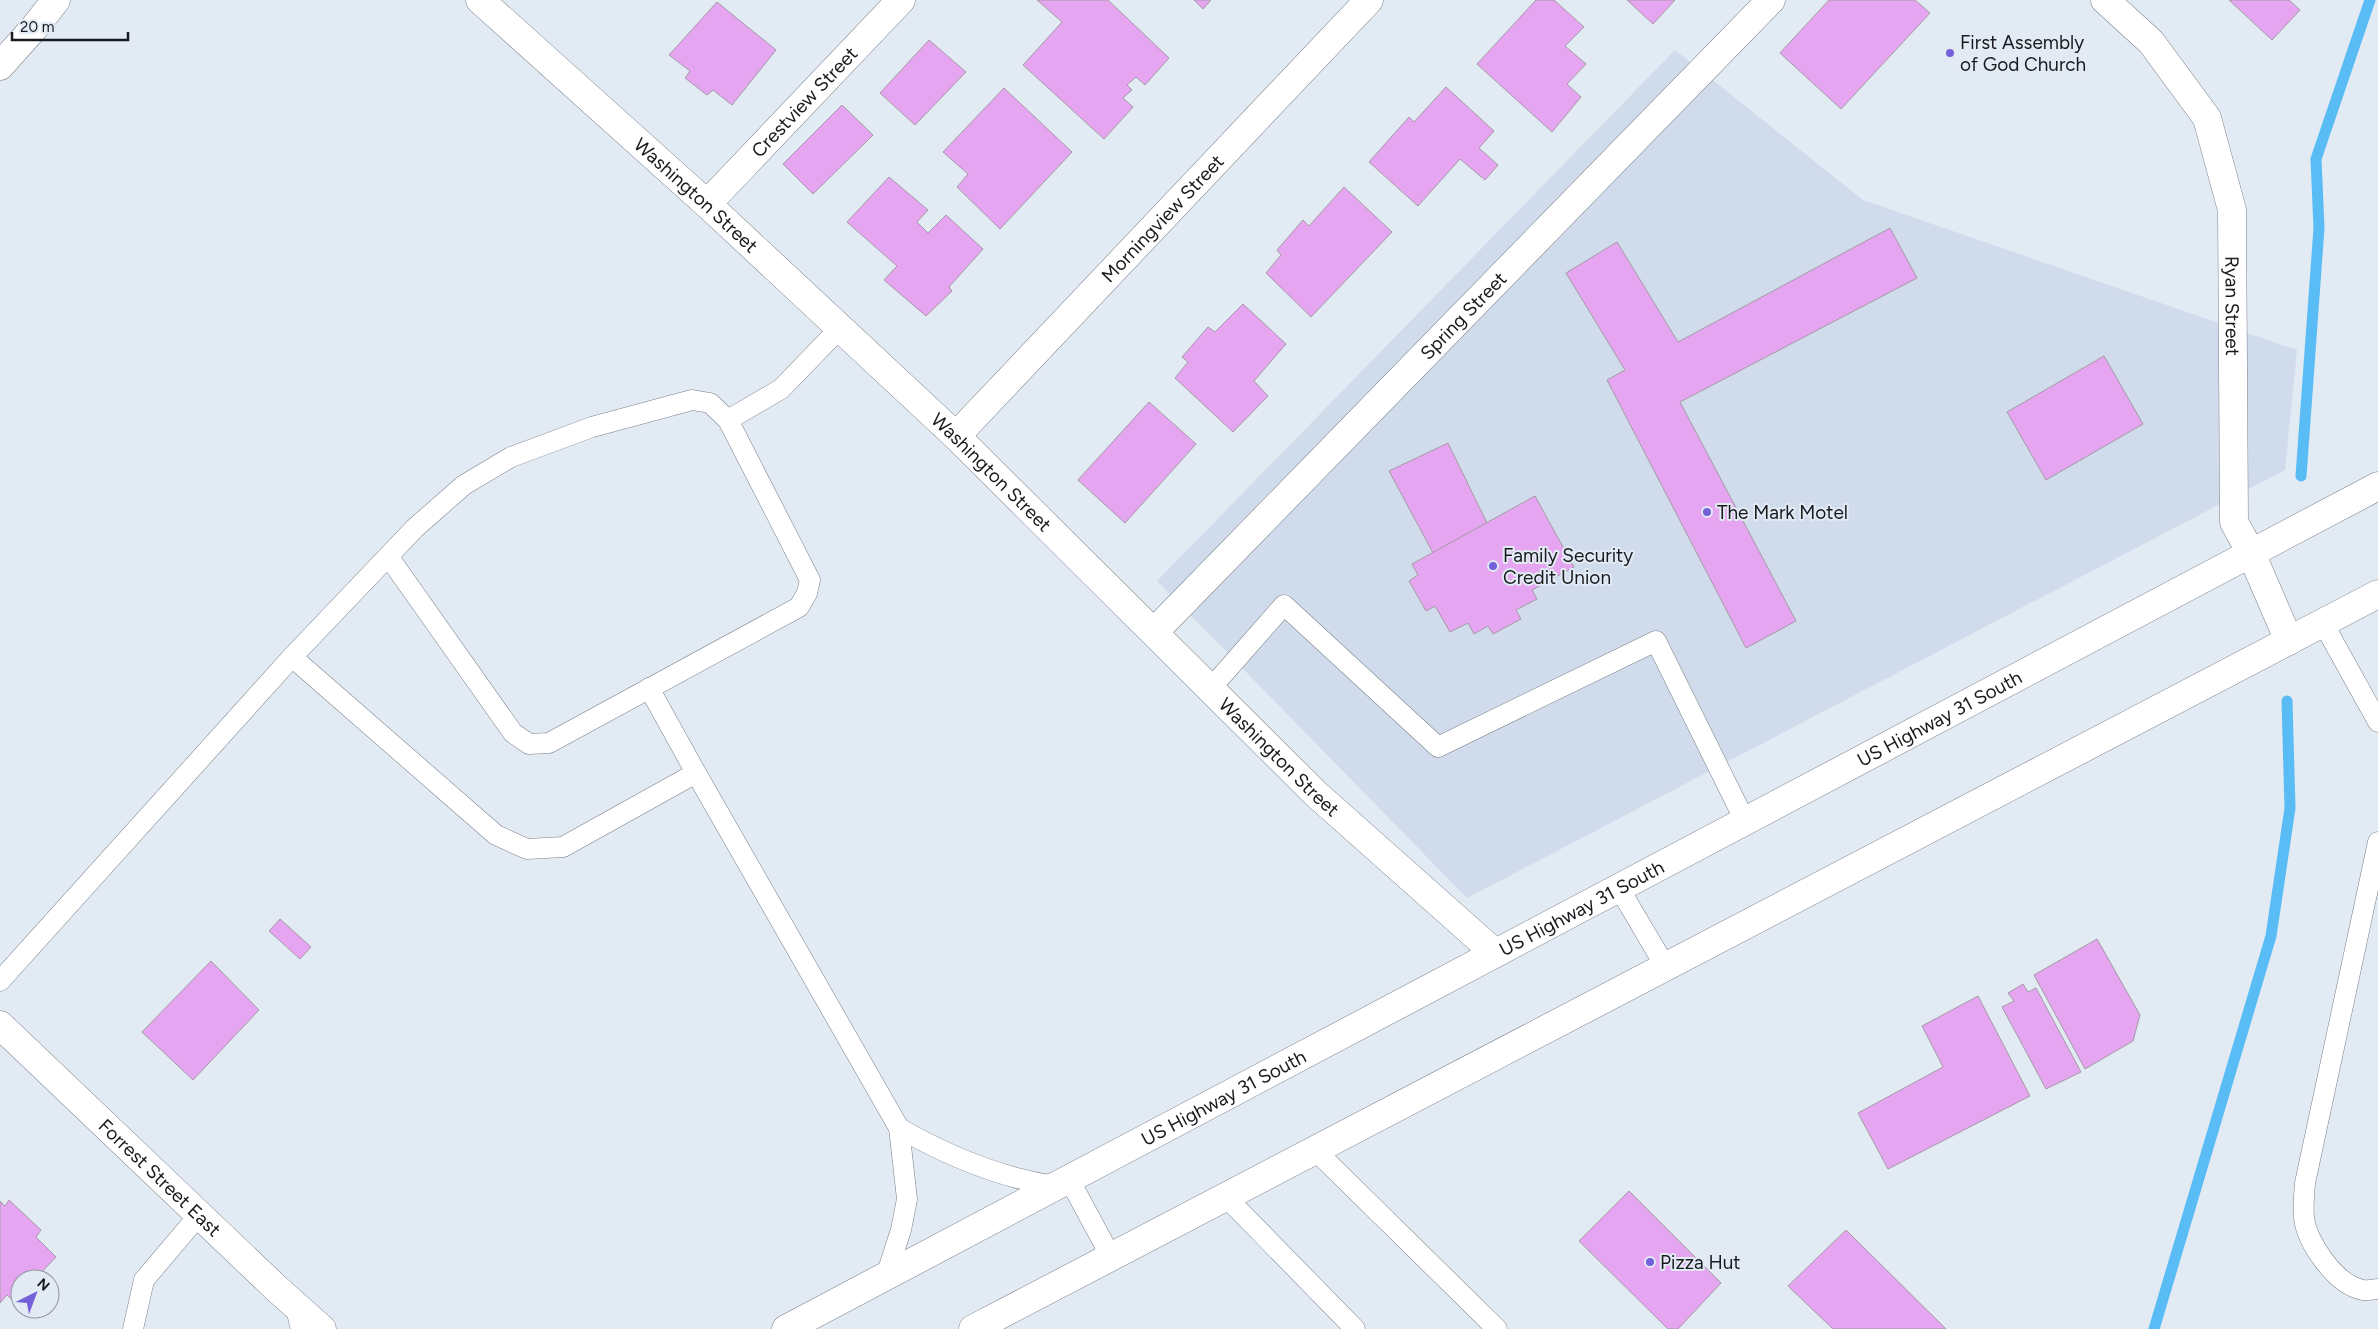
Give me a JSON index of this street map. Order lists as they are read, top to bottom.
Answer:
{
  "streets": {
    "street": [
      "Crestview Street",
      "Washington Street",
      "Morningview Street",
      "Ryan Street",
      "Spring Street",
      "US Highway 31 South",
      "Forrest Street East"
    ]
  },
  "crossings": [
    ["Crestview Street", "Washington Street"],
    ["Washington Street", "Morningview Street"],
    ["Washington Street", "Spring Street"],
    ["Washington Street", "US Highway 31 South"],
    ["Ryan Street", "US Highway 31 South"]
  ],
  "places": [
    "First Assembly of God Church",
    "The Mark Motel",
    "Family Security Credit Union",
    "Pizza Hut"
  ],
  "scale_bar": "20 m",
  "north": "top right"
}
